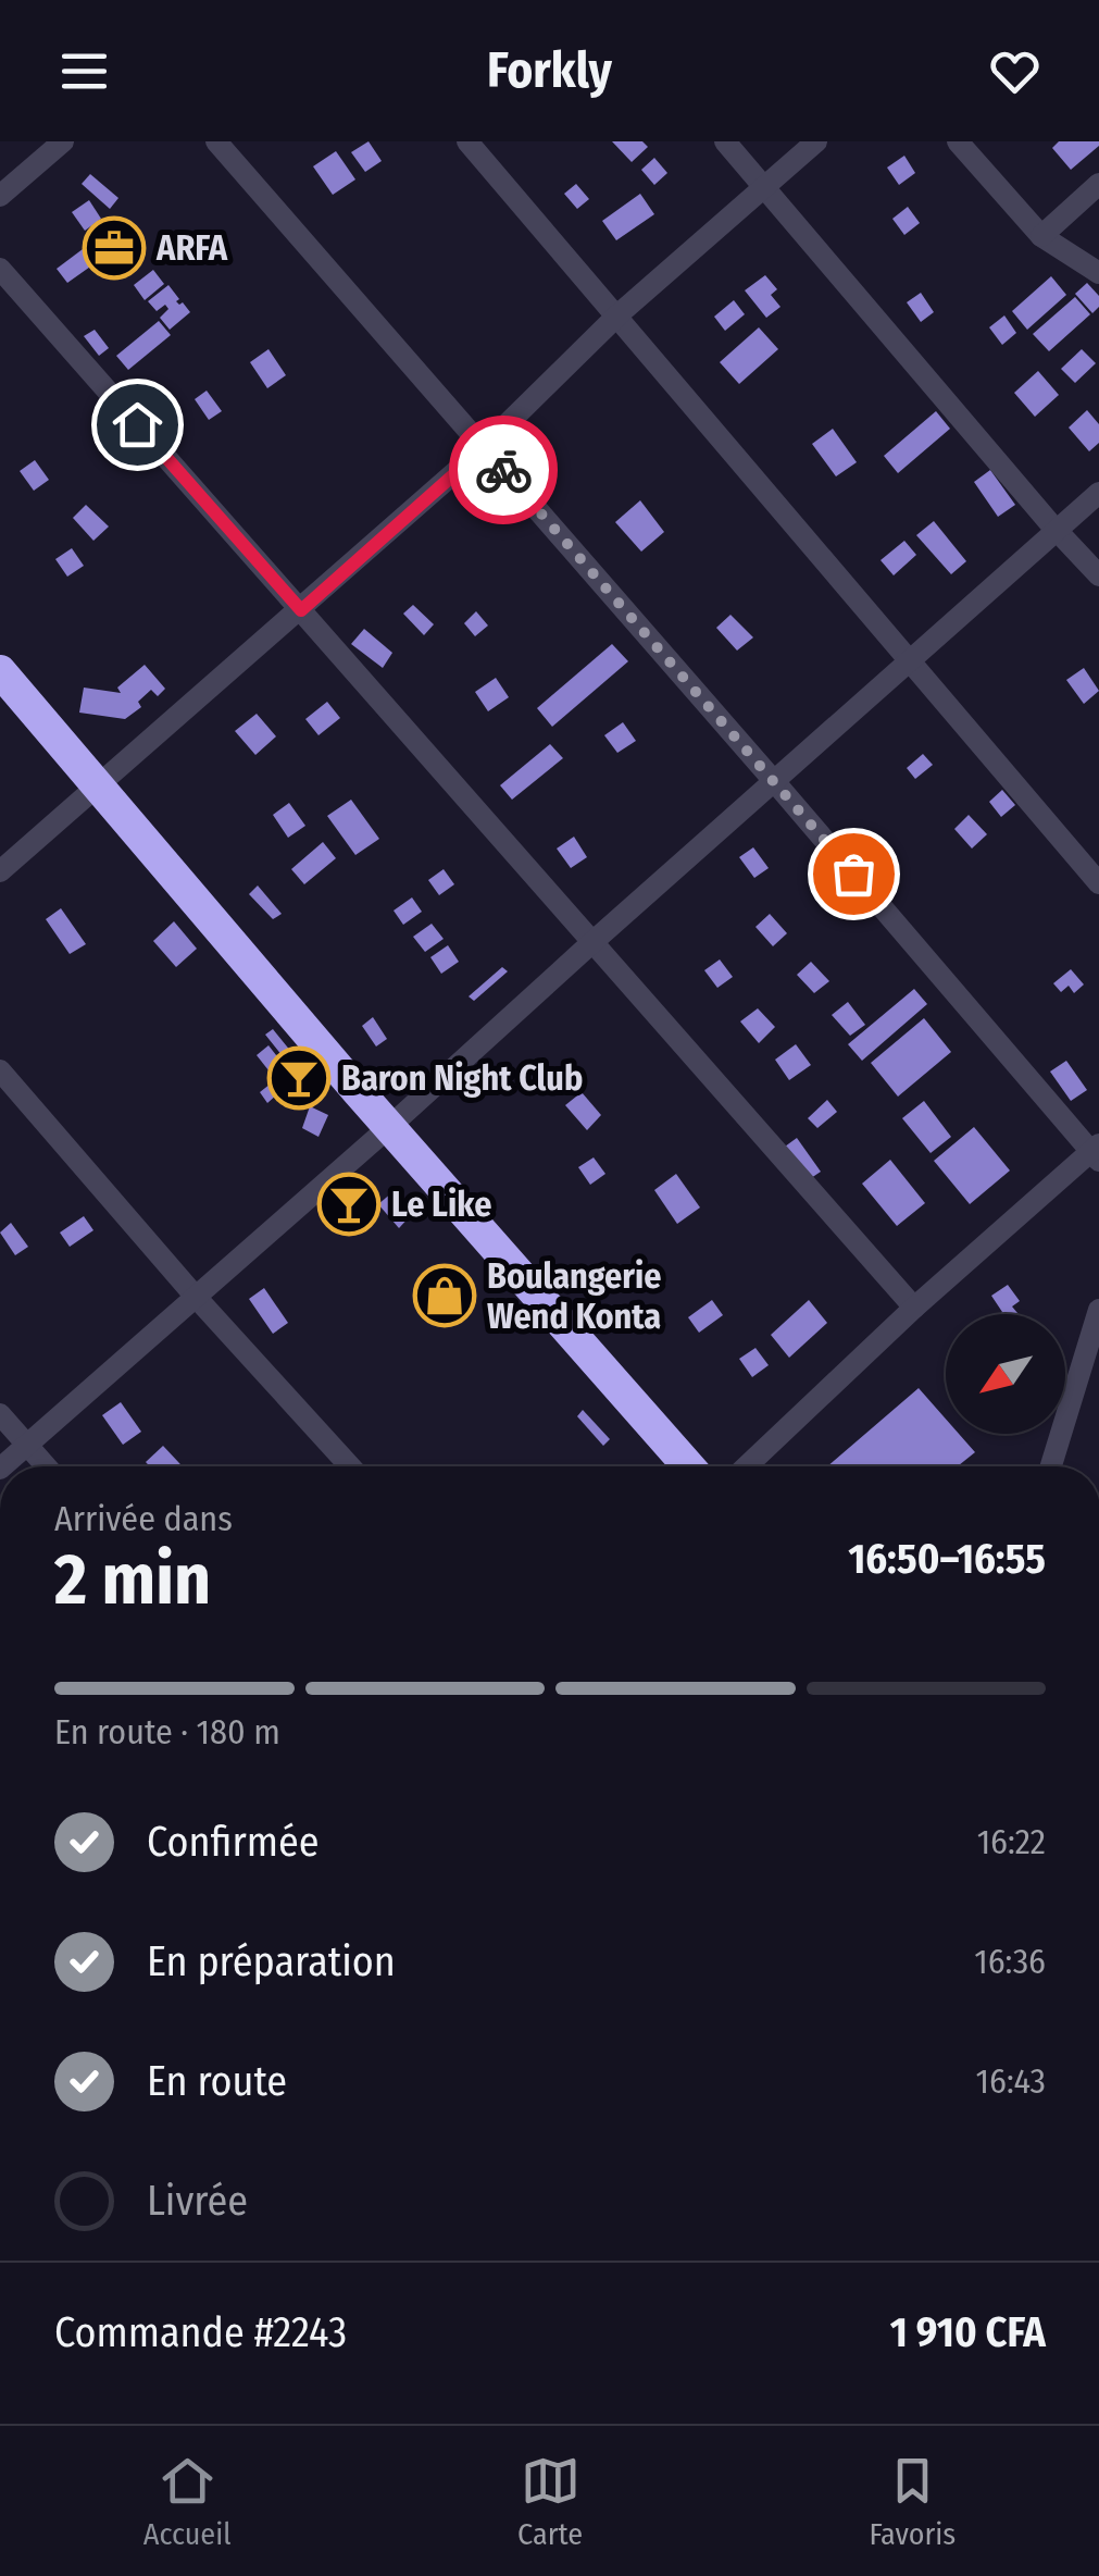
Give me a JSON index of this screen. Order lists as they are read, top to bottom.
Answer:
{
  "places": {
    "office": ["ARFA"],
    "bar": ["Baron Night Club", "Le Like"],
    "shop": ["Boulangerie Wend Konta"]
  },
  "north": "bottom left",
  "page": {
    "header": "Forkly",
    "heading": ["2 min", "Arrivée dans", "16:50–16:55"],
    "panel": ["Commande #2243", "1 910 CFA"],
    "bar": "En route · 180 m",
    "list": [
      ["Confirmée", "16:22"],
      ["En préparation", "16:36"],
      ["En route", "16:43"],
      "Livrée"
    ],
    "tabs": ["Accueil", "Carte", "Favoris"]
  }
}
